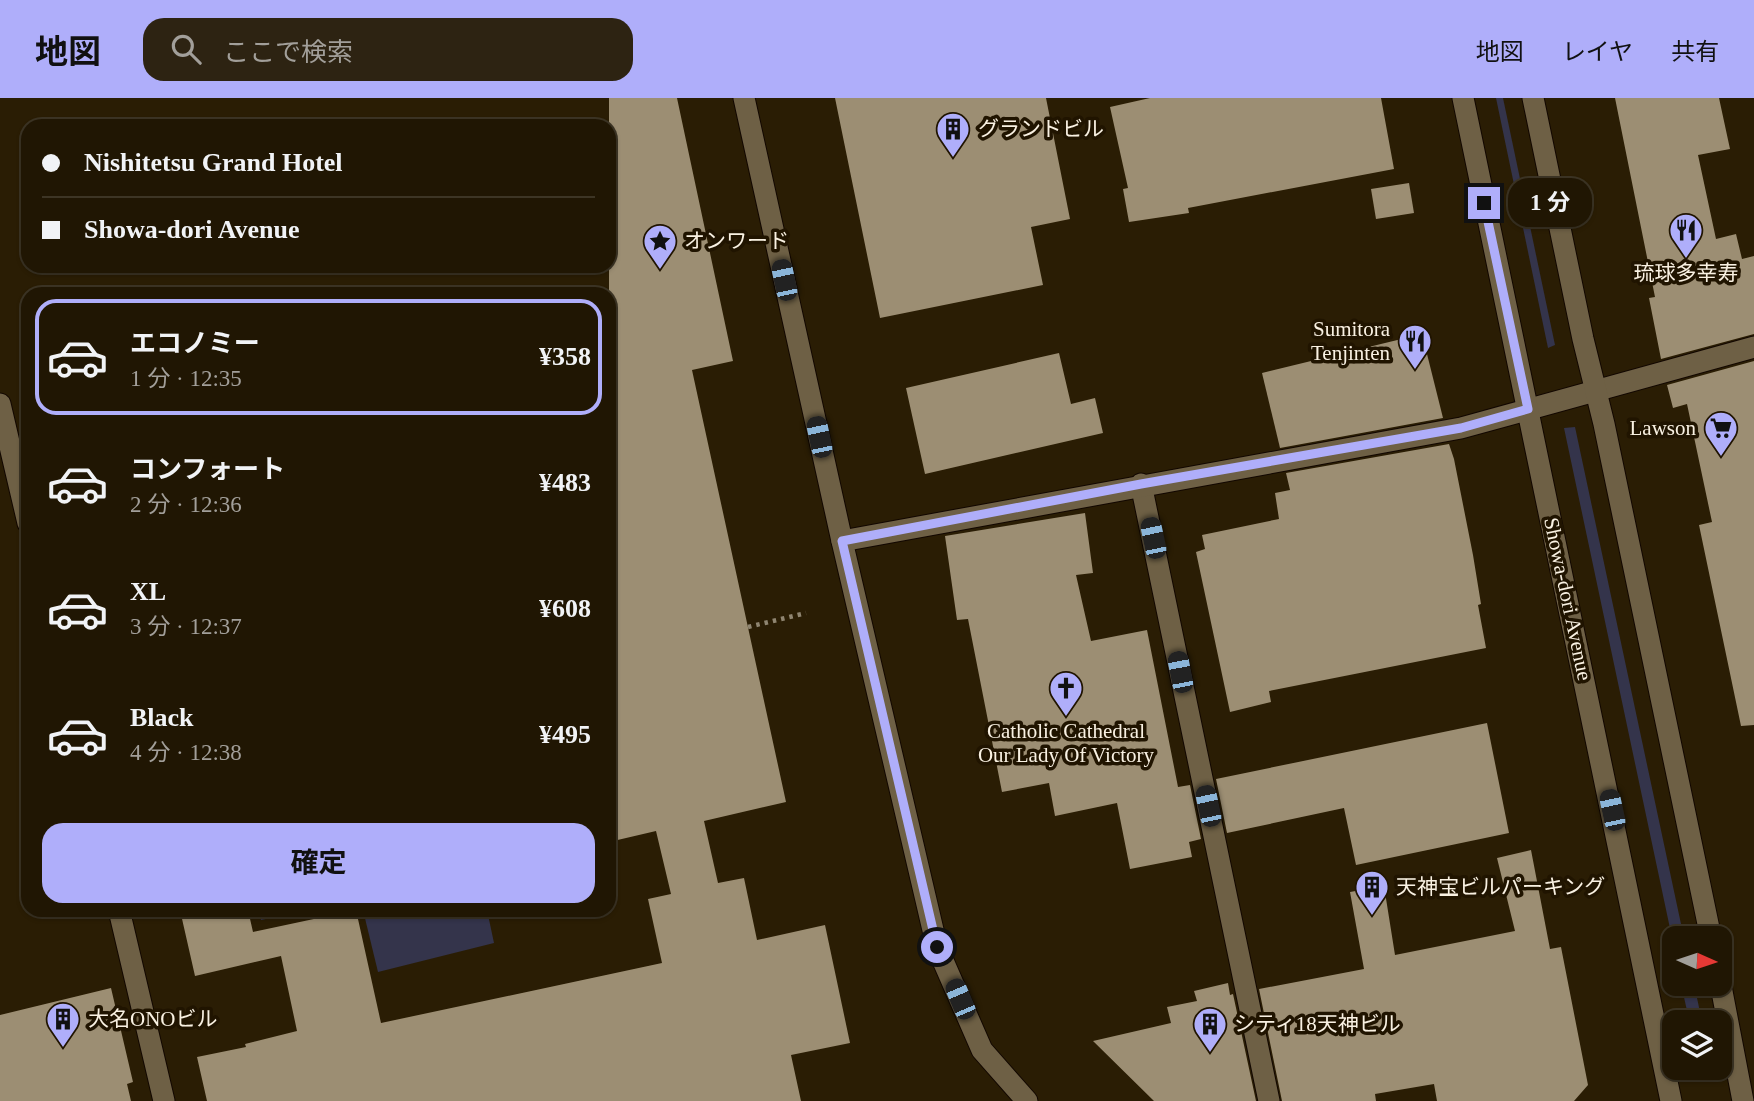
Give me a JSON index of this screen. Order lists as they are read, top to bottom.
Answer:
{
  "streets": {
    "street": ["Showa-dori Avenue"]
  },
  "places": {
    "building": [
      "グランドビル",
      "天神宝ビルパーキング",
      "大名ONOビル",
      "シティ18天神ビル"
    ],
    "restaurant": ["琉球多幸寿", "Sumitora Tenjinten"],
    "place": ["オンワード"],
    "supermarket": ["Lawson"],
    "church": ["Catholic Cathedral Our Lady Of Victory"]
  },
  "north": "right",
  "page": {
    "header": "地図",
    "search": "ここで検索",
    "nav": ["地図", "レイヤ", "共有"],
    "banner": ["Nishitetsu Grand Hotel", "Showa-dori Avenue"],
    "bubble": "1 分",
    "list": [
      {
        "name": "エコノミー",
        "note": "1 分 · 12:35",
        "value": "¥358"
      },
      {
        "name": "コンフォート",
        "note": "2 分 · 12:36",
        "value": "¥483"
      },
      {
        "name": "XL",
        "note": "3 分 · 12:37",
        "value": "¥608"
      },
      {
        "name": "Black",
        "note": "4 分 · 12:38",
        "value": "¥495"
      }
    ],
    "buttons": "確定"
  }
}
